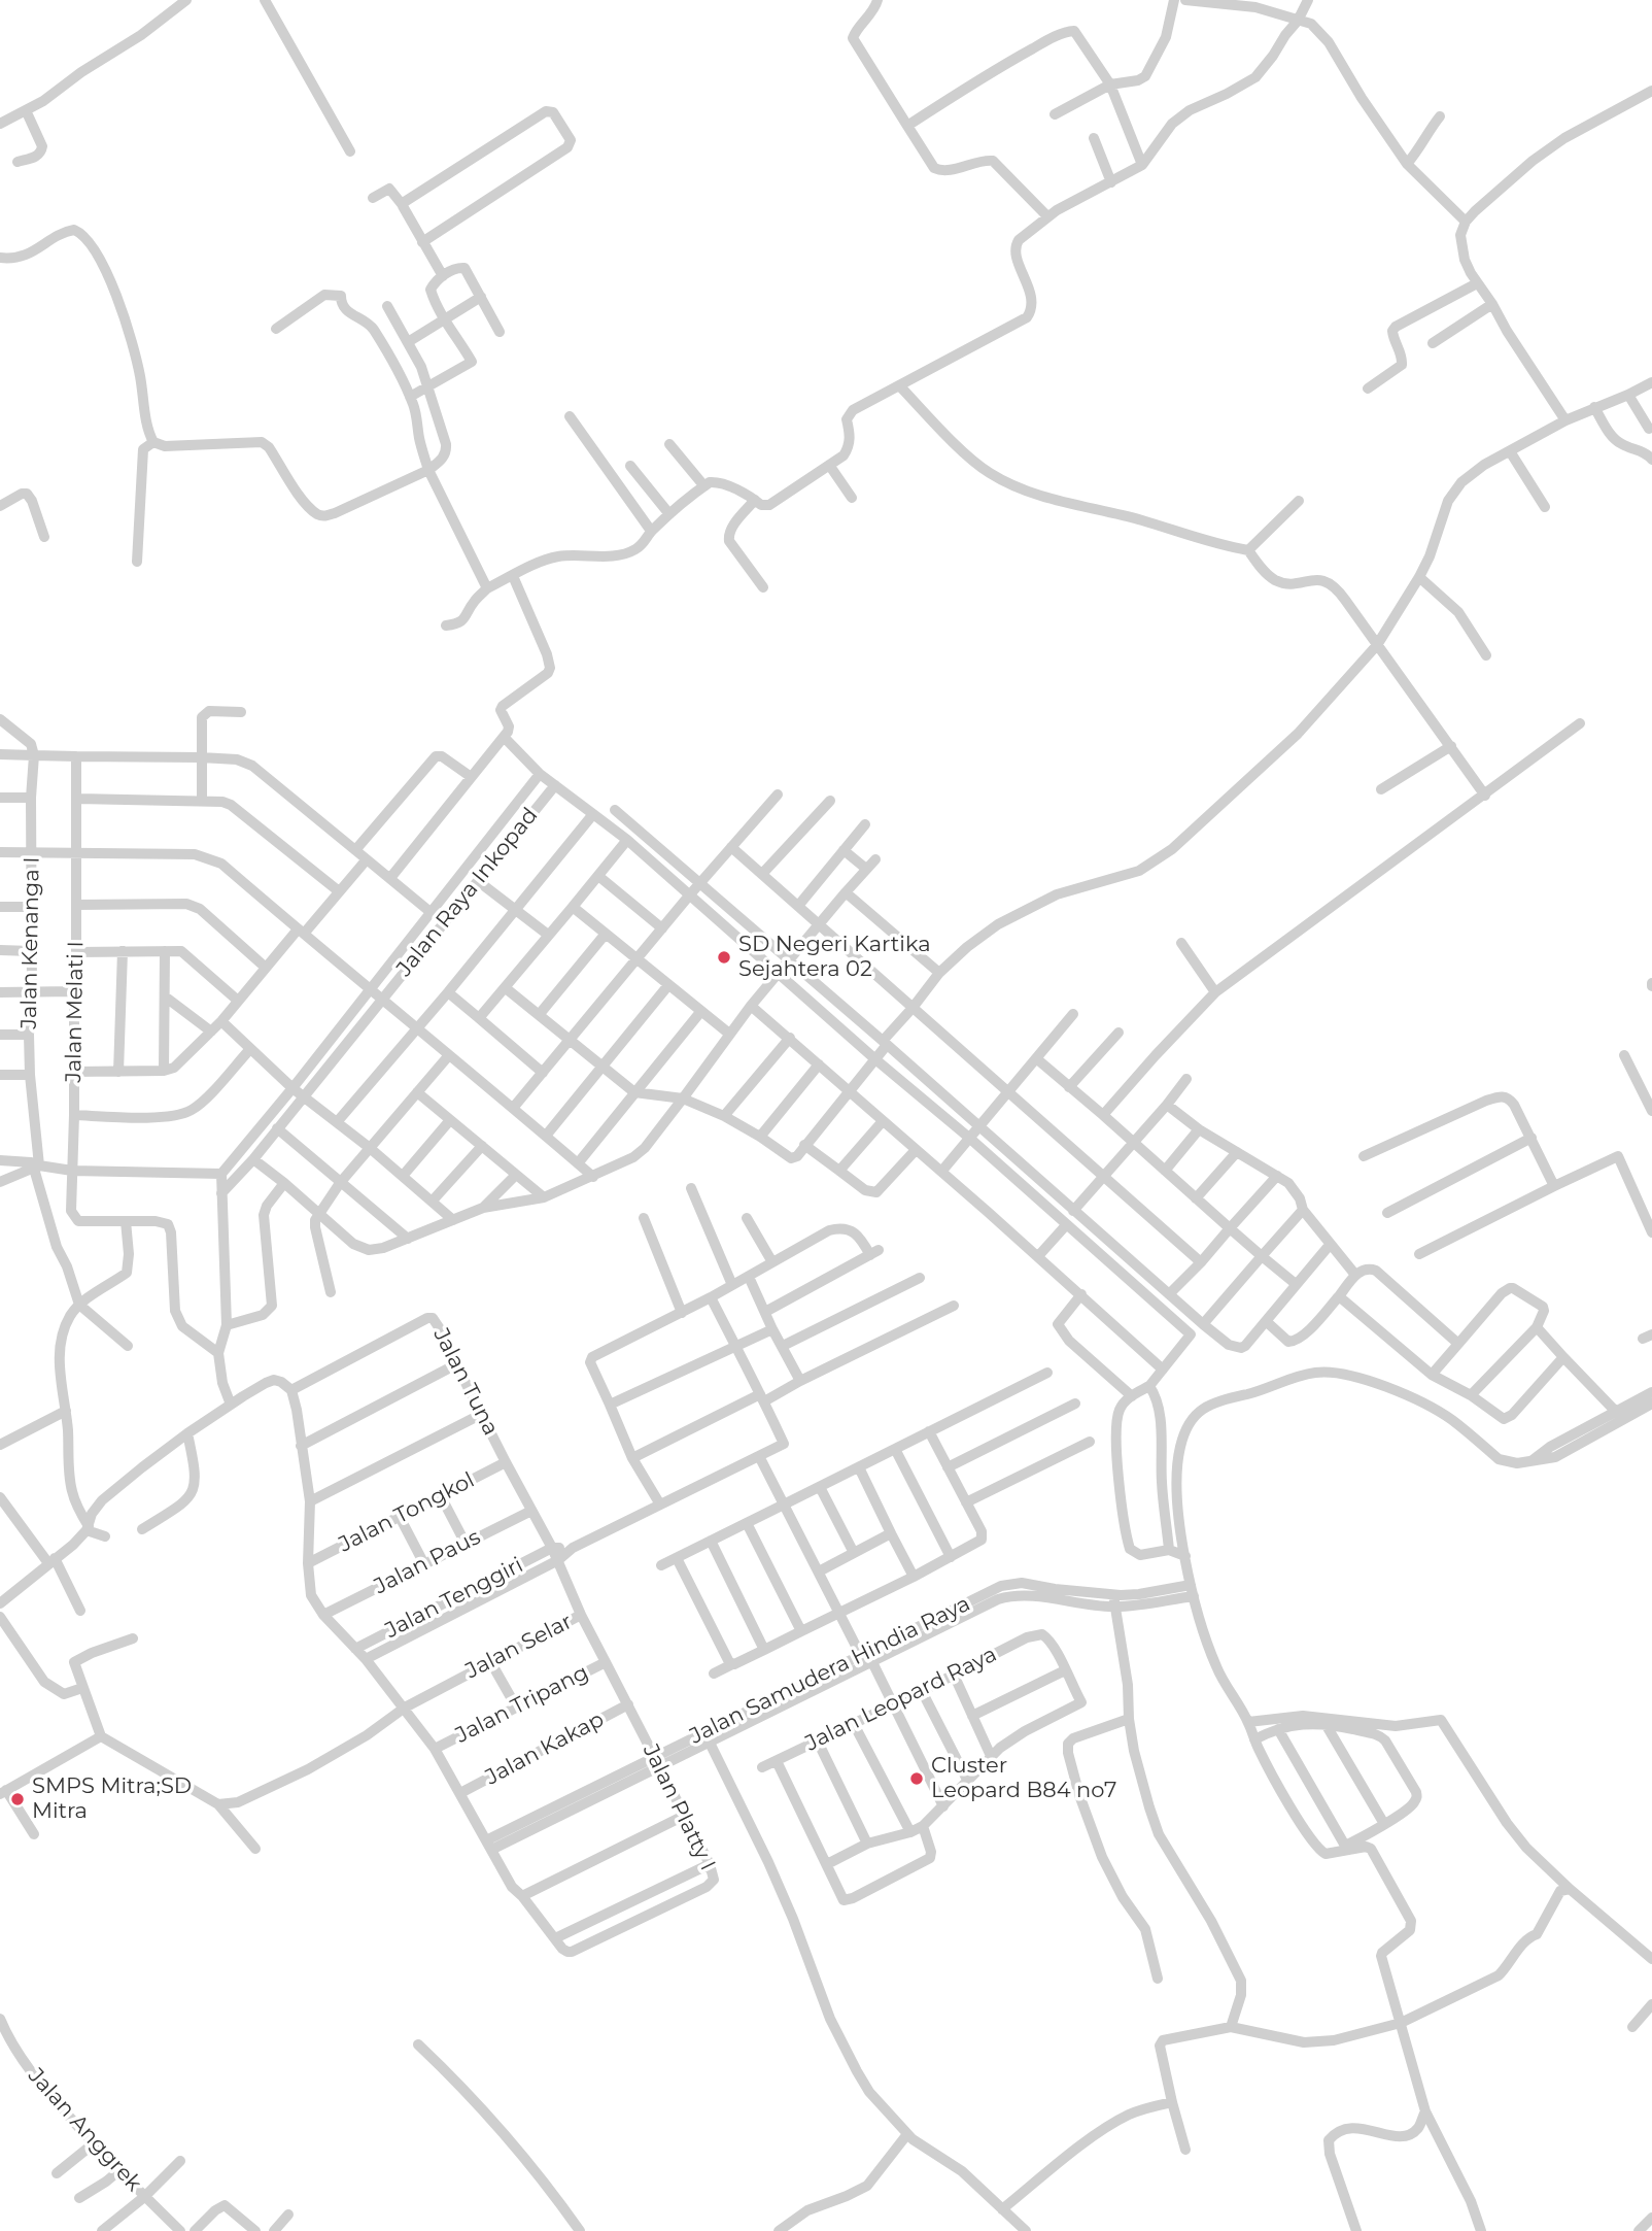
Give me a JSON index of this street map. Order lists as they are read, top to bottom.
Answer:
{
  "streets": {
    "street": [
      "Jalan Raya Inkopad",
      "Jalan Kenanga I",
      "Jalan Melati I",
      "Jalan Tuna",
      "Jalan Tongkol",
      "Jalan Paus",
      "Jalan Tenggiri",
      "Jalan Selar",
      "Jalan Samudera Hindia Raya",
      "Jalan Leopard Raya",
      "Jalan Tripang",
      "Jalan Kakap",
      "Jalan Platty I",
      "Jalan Anggrek"
    ]
  },
  "crossings": [
    ["Jalan Tuna", "Jalan Tongkol"],
    ["Jalan Tuna", "Jalan Paus"],
    ["Jalan Tuna", "Jalan Tenggiri"],
    ["Jalan Tuna", "Jalan Selar"],
    ["Jalan Tenggiri", "Jalan Selar"],
    ["Jalan Samudera Hindia Raya", "Jalan Platty I"],
    ["Jalan Tripang", "Jalan Kakap"],
    ["Jalan Tripang", "Jalan Platty I"],
    ["Jalan Kakap", "Jalan Platty I"]
  ],
  "places": ["SD Negeri Kartika Sejahtera 02", "Cluster Leopard B84 no7", "SMPS Mitra;SD Mitra"]
}
